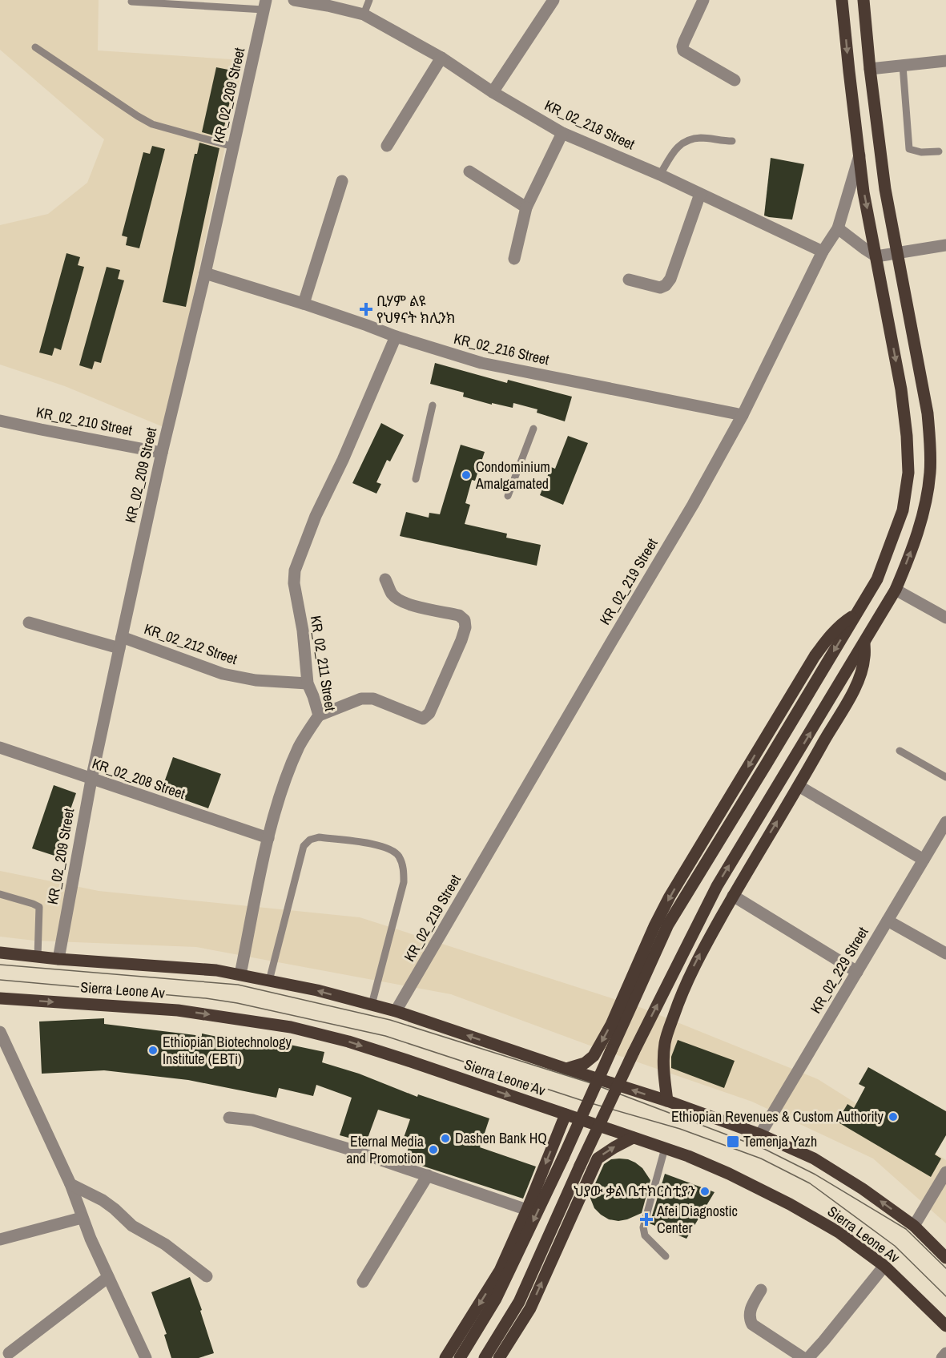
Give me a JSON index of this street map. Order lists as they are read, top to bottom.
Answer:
{
  "streets": {
    "main road": ["Sierra Leone Av"],
    "street": [
      "KR_02_209 Street",
      "KR_02_218 Street",
      "KR_02_216 Street",
      "KR_02_210 Street",
      "KR_02_219 Street",
      "KR_02_212 Street",
      "KR_02_211 Street",
      "KR_02_208 Street",
      "KR_02_229 Street"
    ]
  },
  "crossings": [
    ["KR_02_209 Street", "KR_02_216 Street"],
    ["KR_02_209 Street", "KR_02_210 Street"],
    ["KR_02_209 Street", "KR_02_212 Street"],
    ["KR_02_209 Street", "KR_02_208 Street"],
    ["KR_02_209 Street", "Sierra Leone Av"],
    ["KR_02_218 Street", "KR_02_219 Street"],
    ["KR_02_216 Street", "KR_02_219 Street"],
    ["KR_02_216 Street", "KR_02_211 Street"],
    ["KR_02_219 Street", "Sierra Leone Av"],
    ["KR_02_212 Street", "KR_02_211 Street"],
    ["KR_02_211 Street", "KR_02_208 Street"],
    ["KR_02_211 Street", "Sierra Leone Av"],
    ["KR_02_229 Street", "Sierra Leone Av"]
  ],
  "places": {
    "health": ["ቢሃም ልዩ የህፃናት ክሊንክ", "Afei Diagnostic Center"],
    "other": [
      "Condominium Amalgamated",
      "Ethiopian Biotechnology Institute (EBTi)",
      "Ethiopian Revenues & Custom Authority",
      "Dashen Bank HQ",
      "Eternal Media and Promotion",
      "ህያው ቃል ቤተክርስቲያን"
    ],
    "transit": ["Temenja Yazh"]
  }
}
